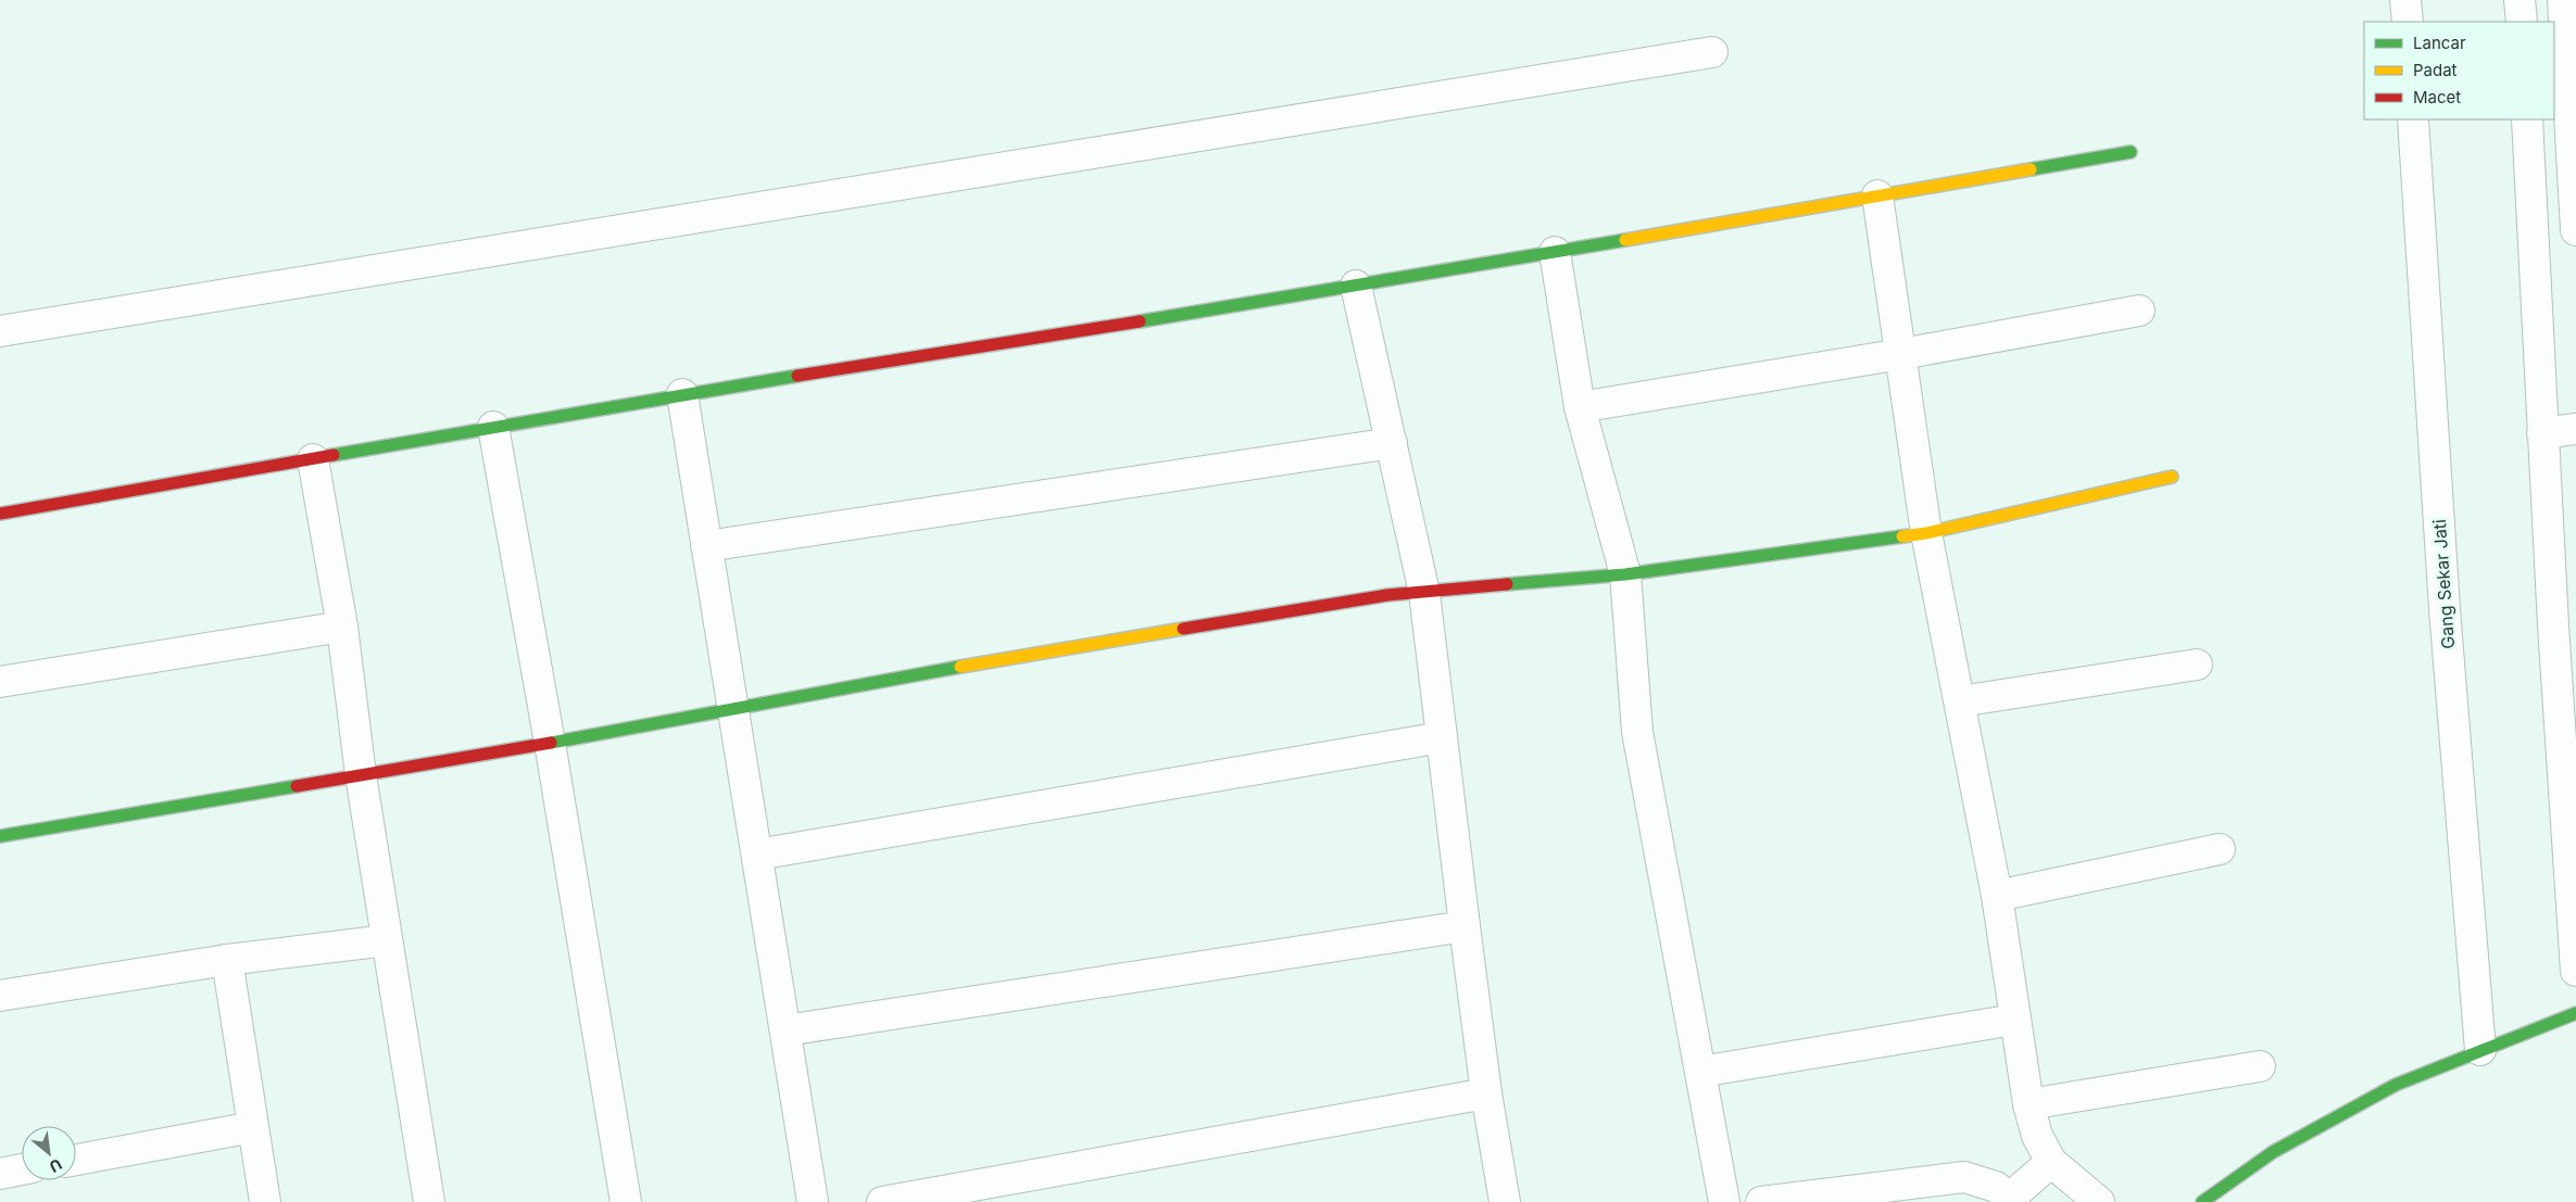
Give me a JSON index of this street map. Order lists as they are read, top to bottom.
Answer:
{
  "streets": {
    "street": ["Gang Sekar Jati"]
  },
  "legend": ["Lancar", "Padat", "Macet"],
  "north": "bottom right"
}
